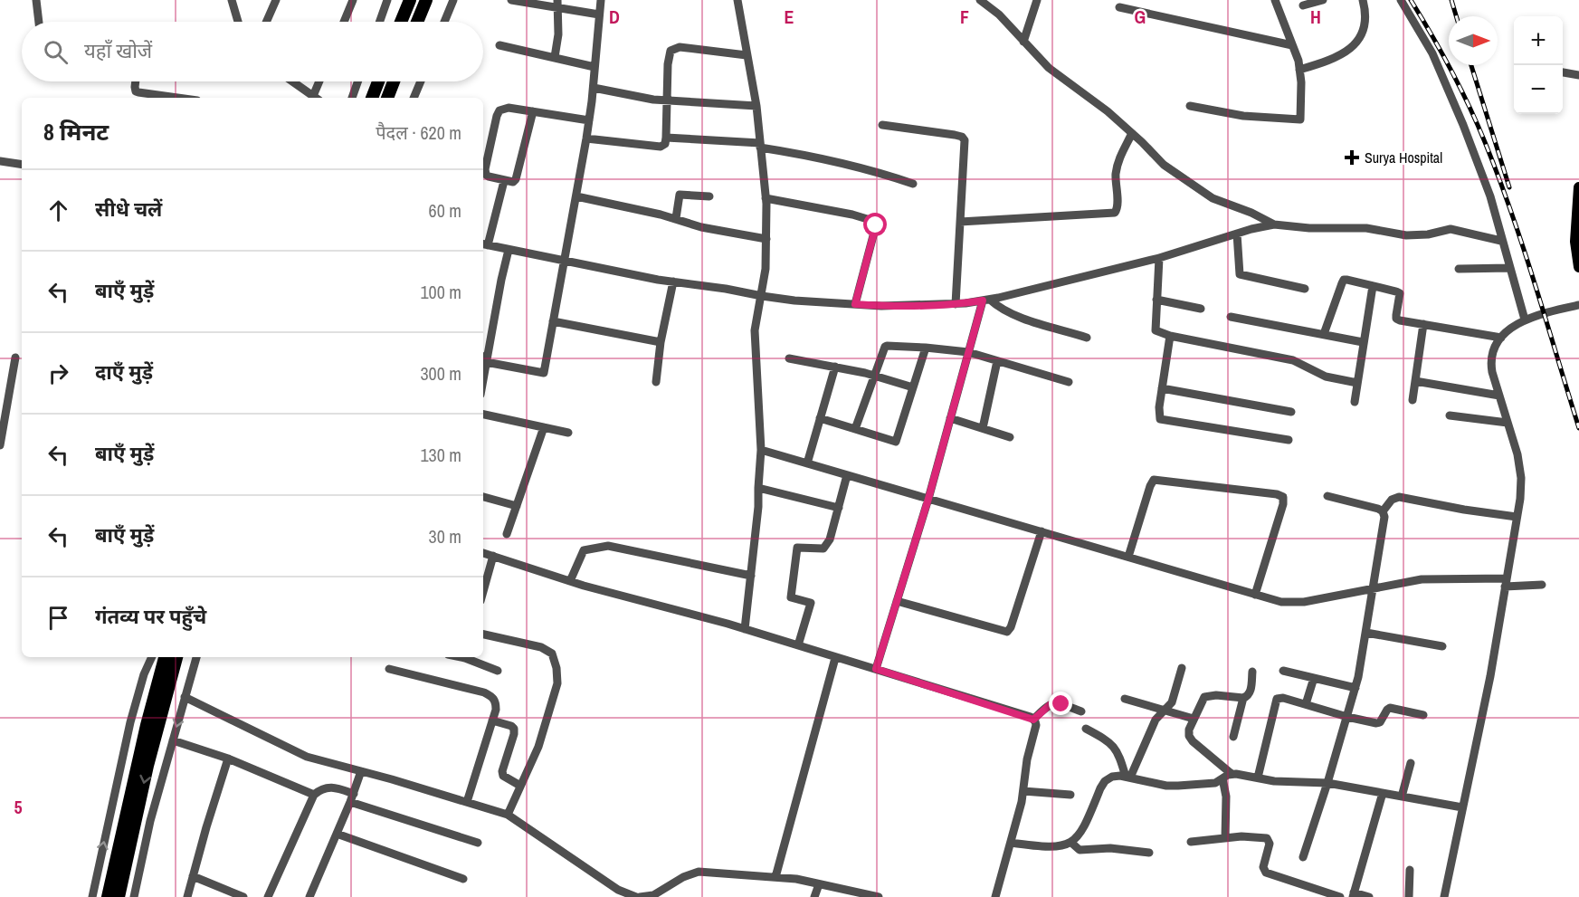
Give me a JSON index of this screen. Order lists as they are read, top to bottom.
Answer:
{
  "places": {
    "health": ["Surya Hospital"]
  },
  "north": "right",
  "page": {
    "map_buttons": ["+", "−"],
    "search": "यहाँ खोजें",
    "heading": ["8 मिनट", "पैदल · 620 m"],
    "list": [
      ["सीधे चलें", "60 m"],
      ["बाएँ मुड़ें", "100 m"],
      ["दाएँ मुड़ें", "300 m"],
      ["बाएँ मुड़ें", "130 m"],
      ["बाएँ मुड़ें", "30 m"],
      "गंतव्य पर पहुँचे"
    ]
  },
  "grid": {
    "columns": [
      "D",
      "E",
      "F",
      "G",
      "H"
    ],
    "rows": ["5"]
  }
}
